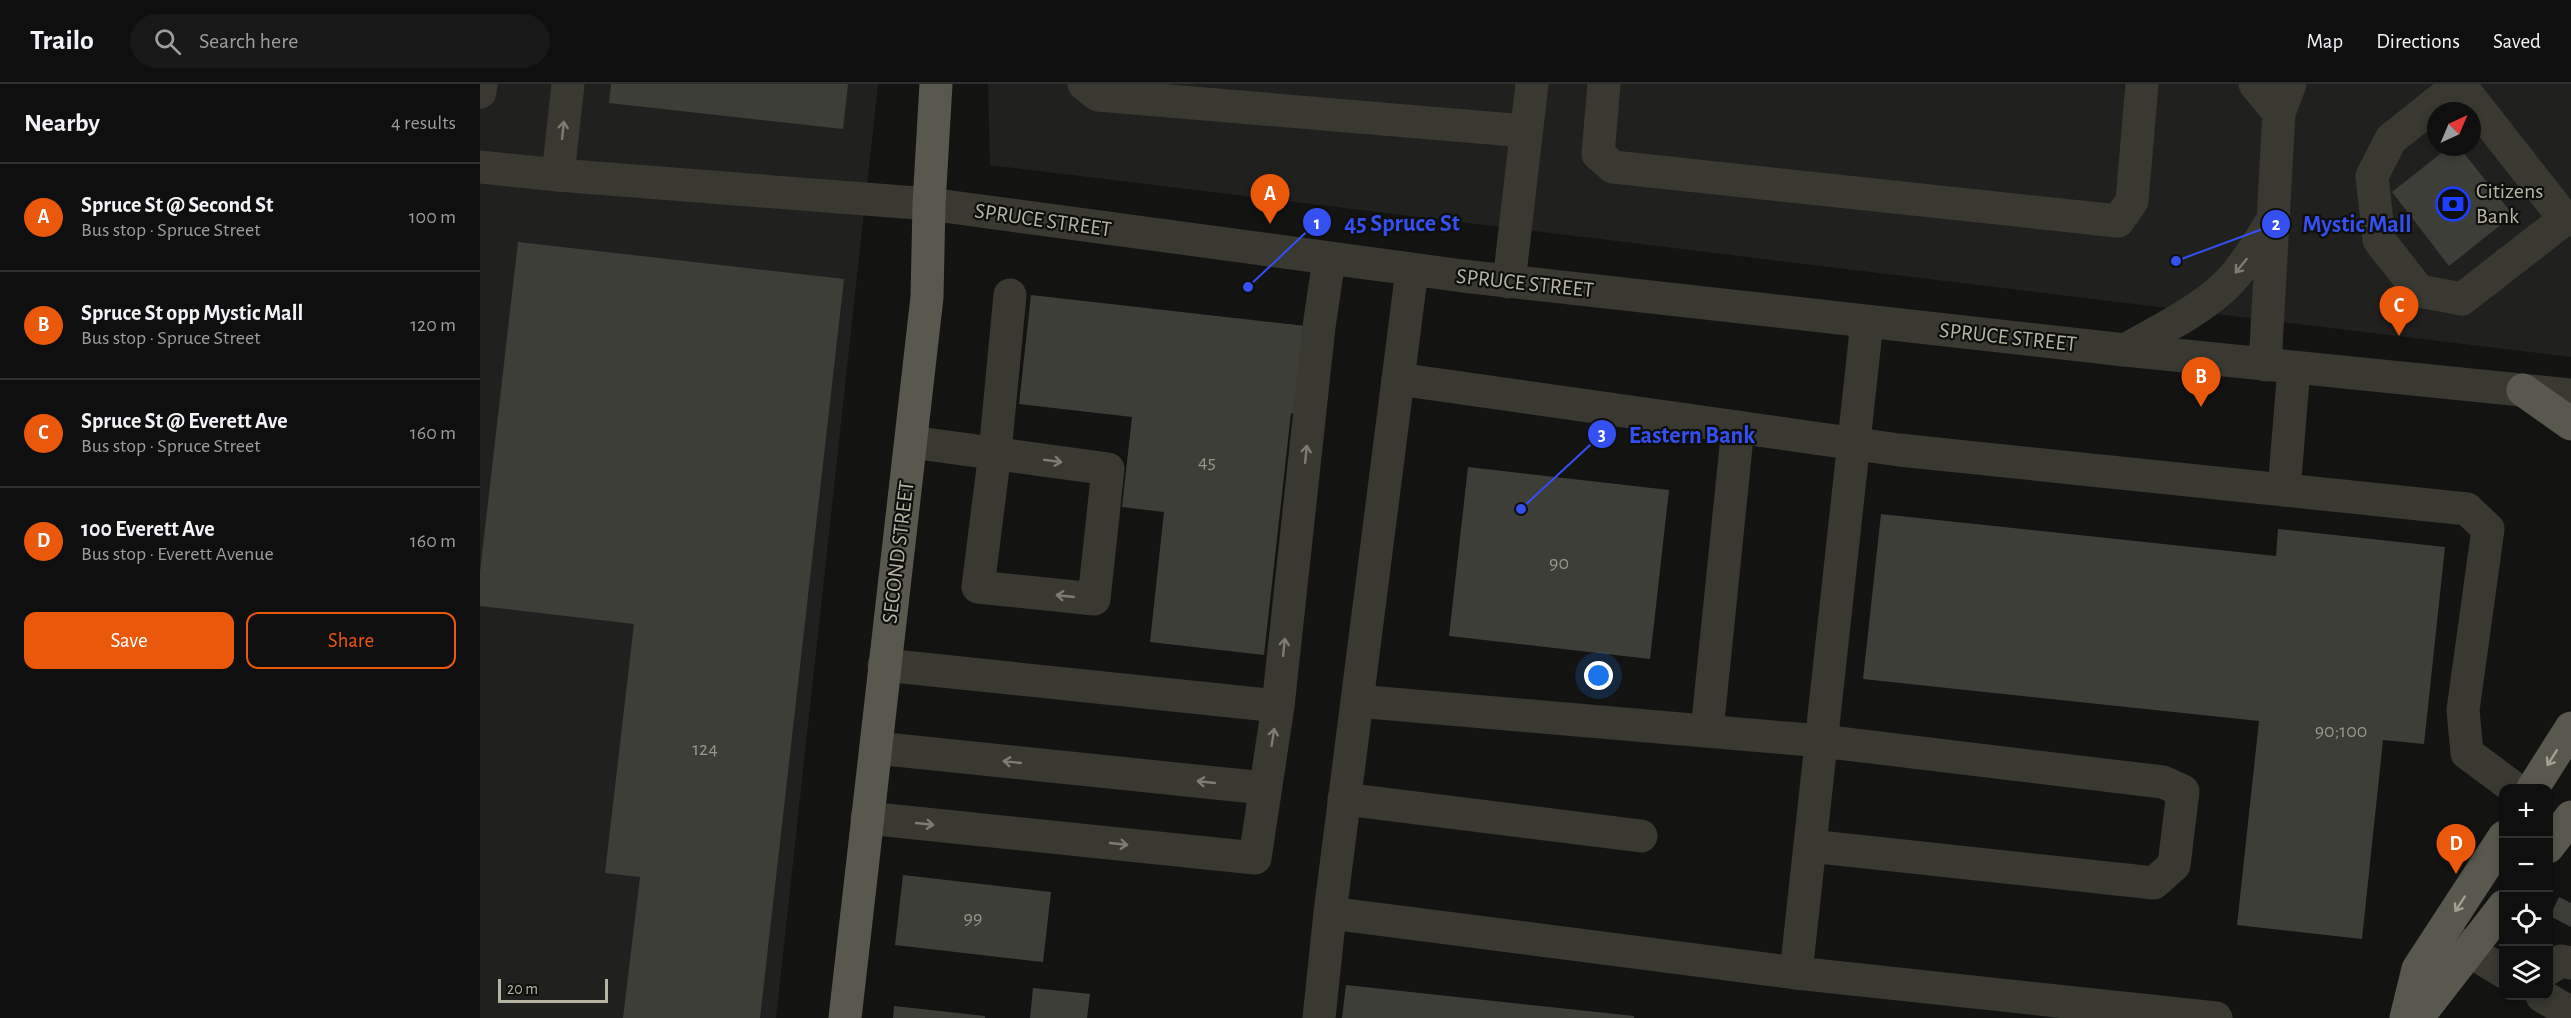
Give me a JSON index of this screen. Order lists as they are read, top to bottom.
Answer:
{
  "streets": {
    "main road": ["SECOND STREET"],
    "street": ["SPRUCE STREET"]
  },
  "crossings": [
    ["SPRUCE STREET", "SECOND STREET"]
  ],
  "places": {
    "bank": ["Citizens Bank"],
    "other": ["Mystic Mall", "45 Spruce St", "Eastern Bank"]
  },
  "house_numbers": [
    "45",
    "90",
    "90;100",
    "124",
    "99"
  ],
  "scale_bar": "20 m",
  "north": "top right",
  "page": {
    "header": "Trailo",
    "search": "Search here",
    "nav": ["Map", "Directions", "Saved"],
    "heading": ["Nearby", "4 results"],
    "list": [
      {
        "mark": "A",
        "name": "Spruce St @ Second St",
        "note": "Bus stop · Spruce Street",
        "value": "100 m"
      },
      {
        "mark": "B",
        "name": "Spruce St opp Mystic Mall",
        "note": "Bus stop · Spruce Street",
        "value": "120 m"
      },
      {
        "mark": "C",
        "name": "Spruce St @ Everett Ave",
        "note": "Bus stop · Spruce Street",
        "value": "160 m"
      },
      {
        "mark": "D",
        "name": "100 Everett Ave",
        "note": "Bus stop · Everett Avenue",
        "value": "160 m"
      }
    ],
    "pins": [
      "A",
      "C",
      "B",
      "D"
    ],
    "buttons": ["Save", "Share"],
    "map_buttons": ["+", "−"],
    "scale": "20 m"
  }
}
